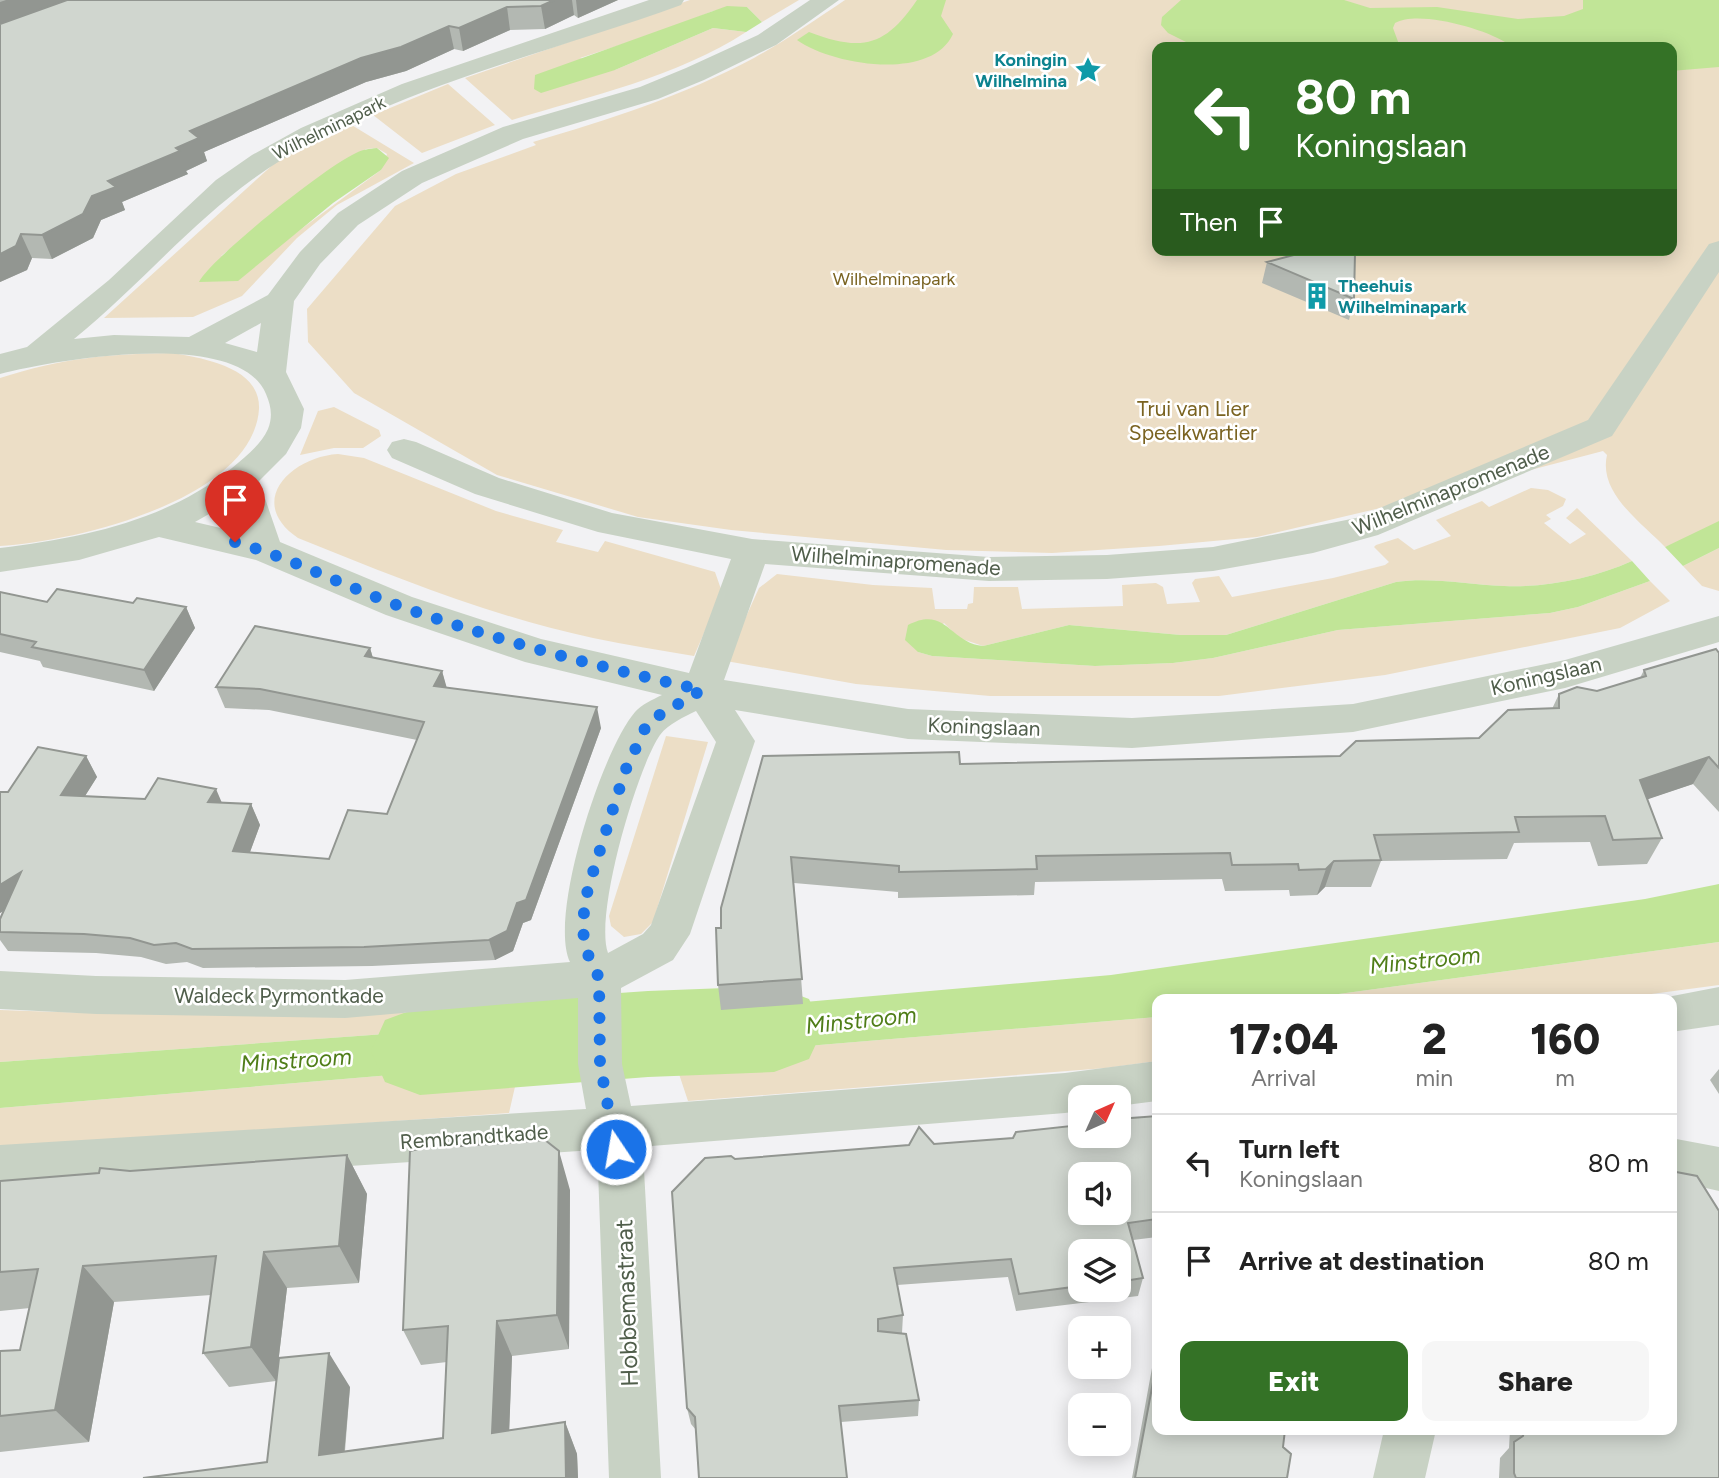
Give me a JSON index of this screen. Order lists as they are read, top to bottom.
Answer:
{
  "streets": {
    "street": [
      "Wilhelminapark",
      "Wilhelminapromenade",
      "Koningslaan",
      "Waldeck Pyrmontkade",
      "Rembrandtkade",
      "Hobbemastraat"
    ]
  },
  "crossings": [
    ["Waldeck Pyrmontkade", "Hobbemastraat"],
    ["Rembrandtkade", "Hobbemastraat"]
  ],
  "water": ["Minstroom"],
  "parks": ["Wilhelminapark", "Trui van Lier Speelkwartier"],
  "places": {
    "place": ["Koningin Wilhelmina"],
    "building": ["Theehuis Wilhelminapark"]
  },
  "north": "top right",
  "page": {
    "turn": ["80 m", "Koningslaan"],
    "then": "Then",
    "eta": [
      "17:04",
      "Arrival",
      "2",
      "min",
      "160",
      "m"
    ],
    "map_buttons": ["+", "−"],
    "list": [
      {
        "name": "Turn left",
        "note": "Koningslaan",
        "value": "80 m"
      },
      {
        "name": "Arrive at destination",
        "value": "80 m"
      }
    ],
    "buttons": ["Exit", "Share"]
  }
}
